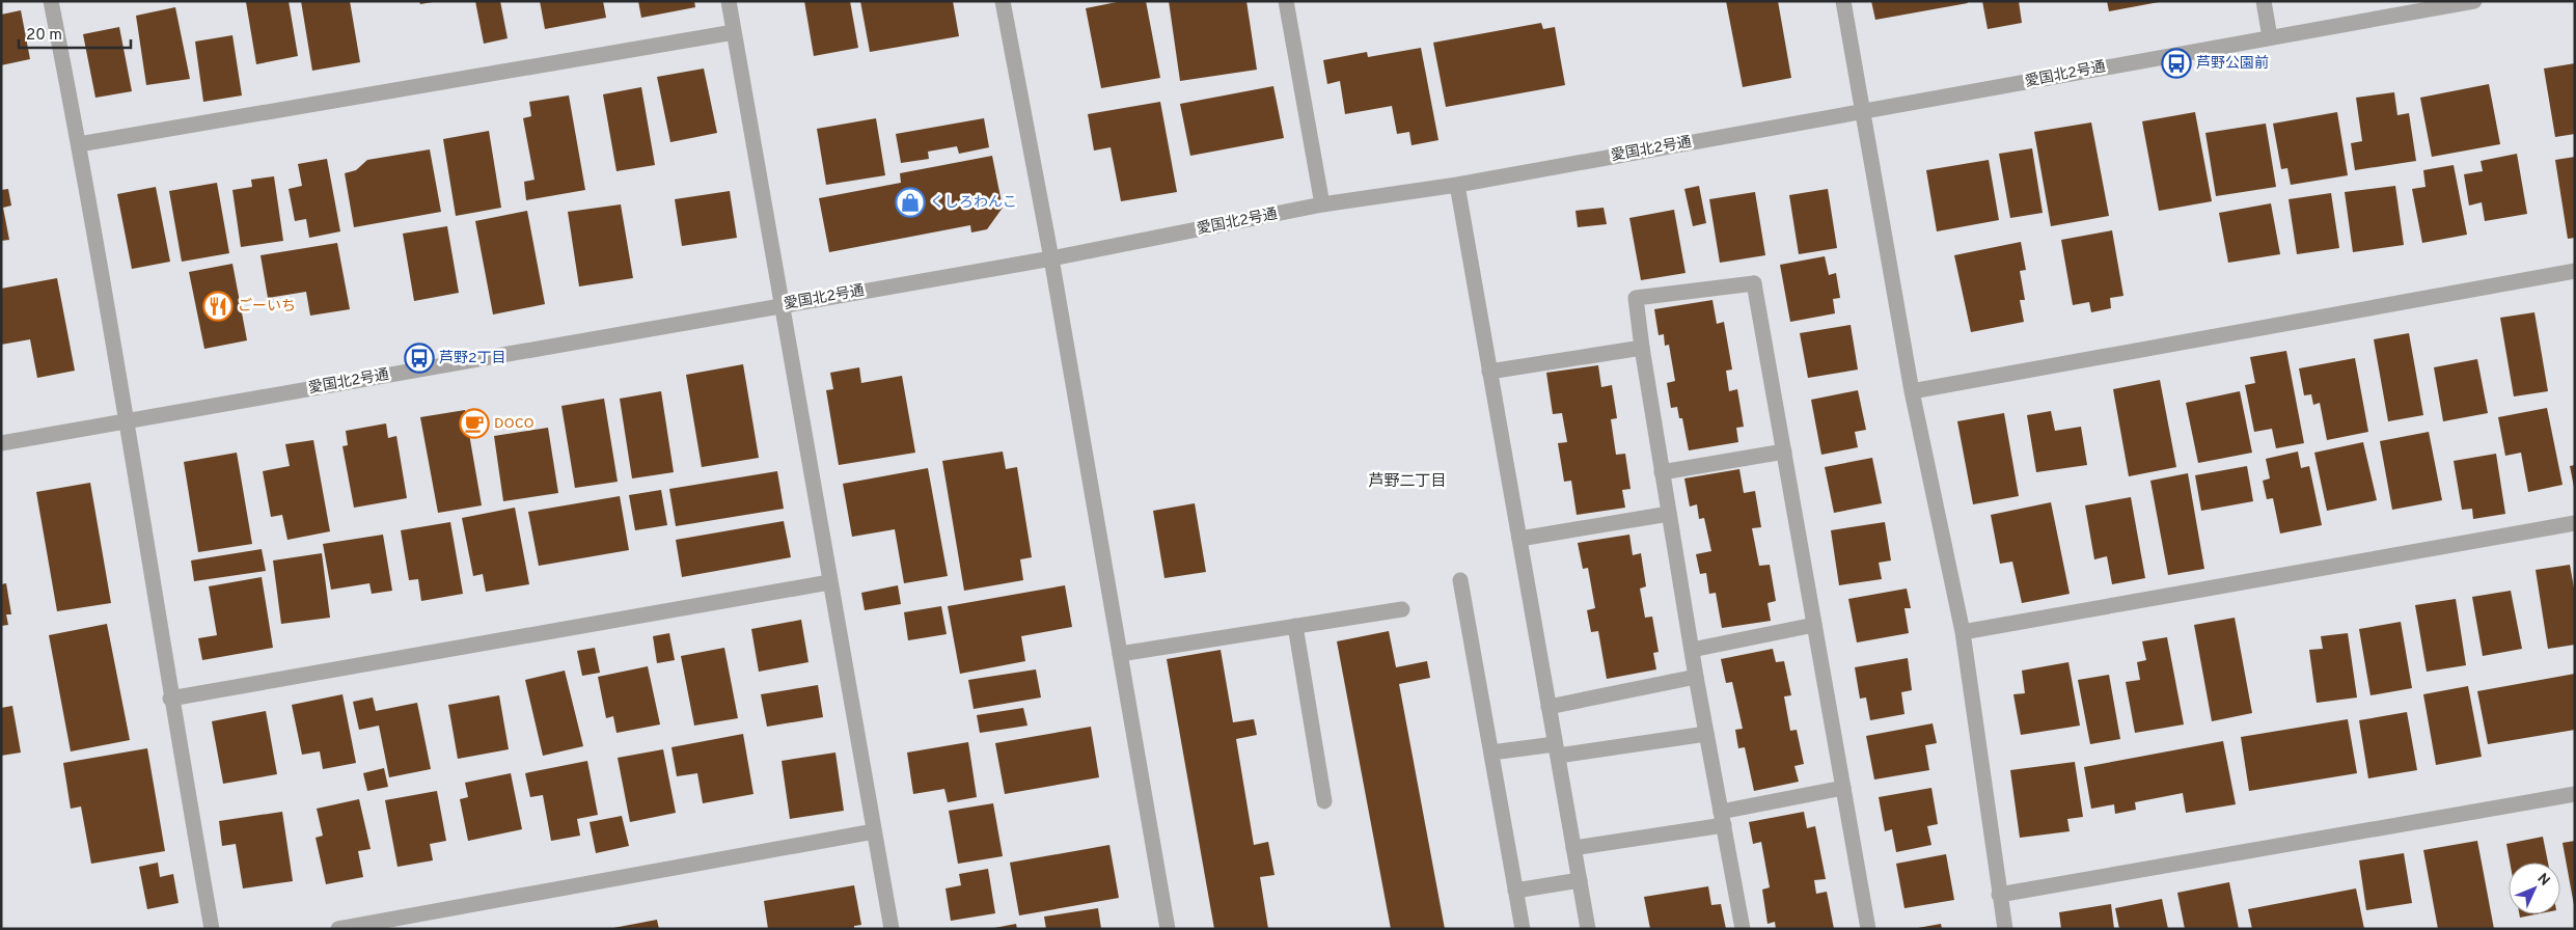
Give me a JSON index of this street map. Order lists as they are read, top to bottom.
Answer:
{
  "streets": {
    "street": ["愛国北2号通"]
  },
  "districts": ["芦野二丁目"],
  "places": {
    "bus stop": ["芦野公園前", "芦野2丁目"],
    "shop": ["くしろわんこ"],
    "restaurant": ["ごーいち"],
    "cafe": ["DOCO"]
  },
  "scale_bar": "20 m",
  "north": "top right"
}
